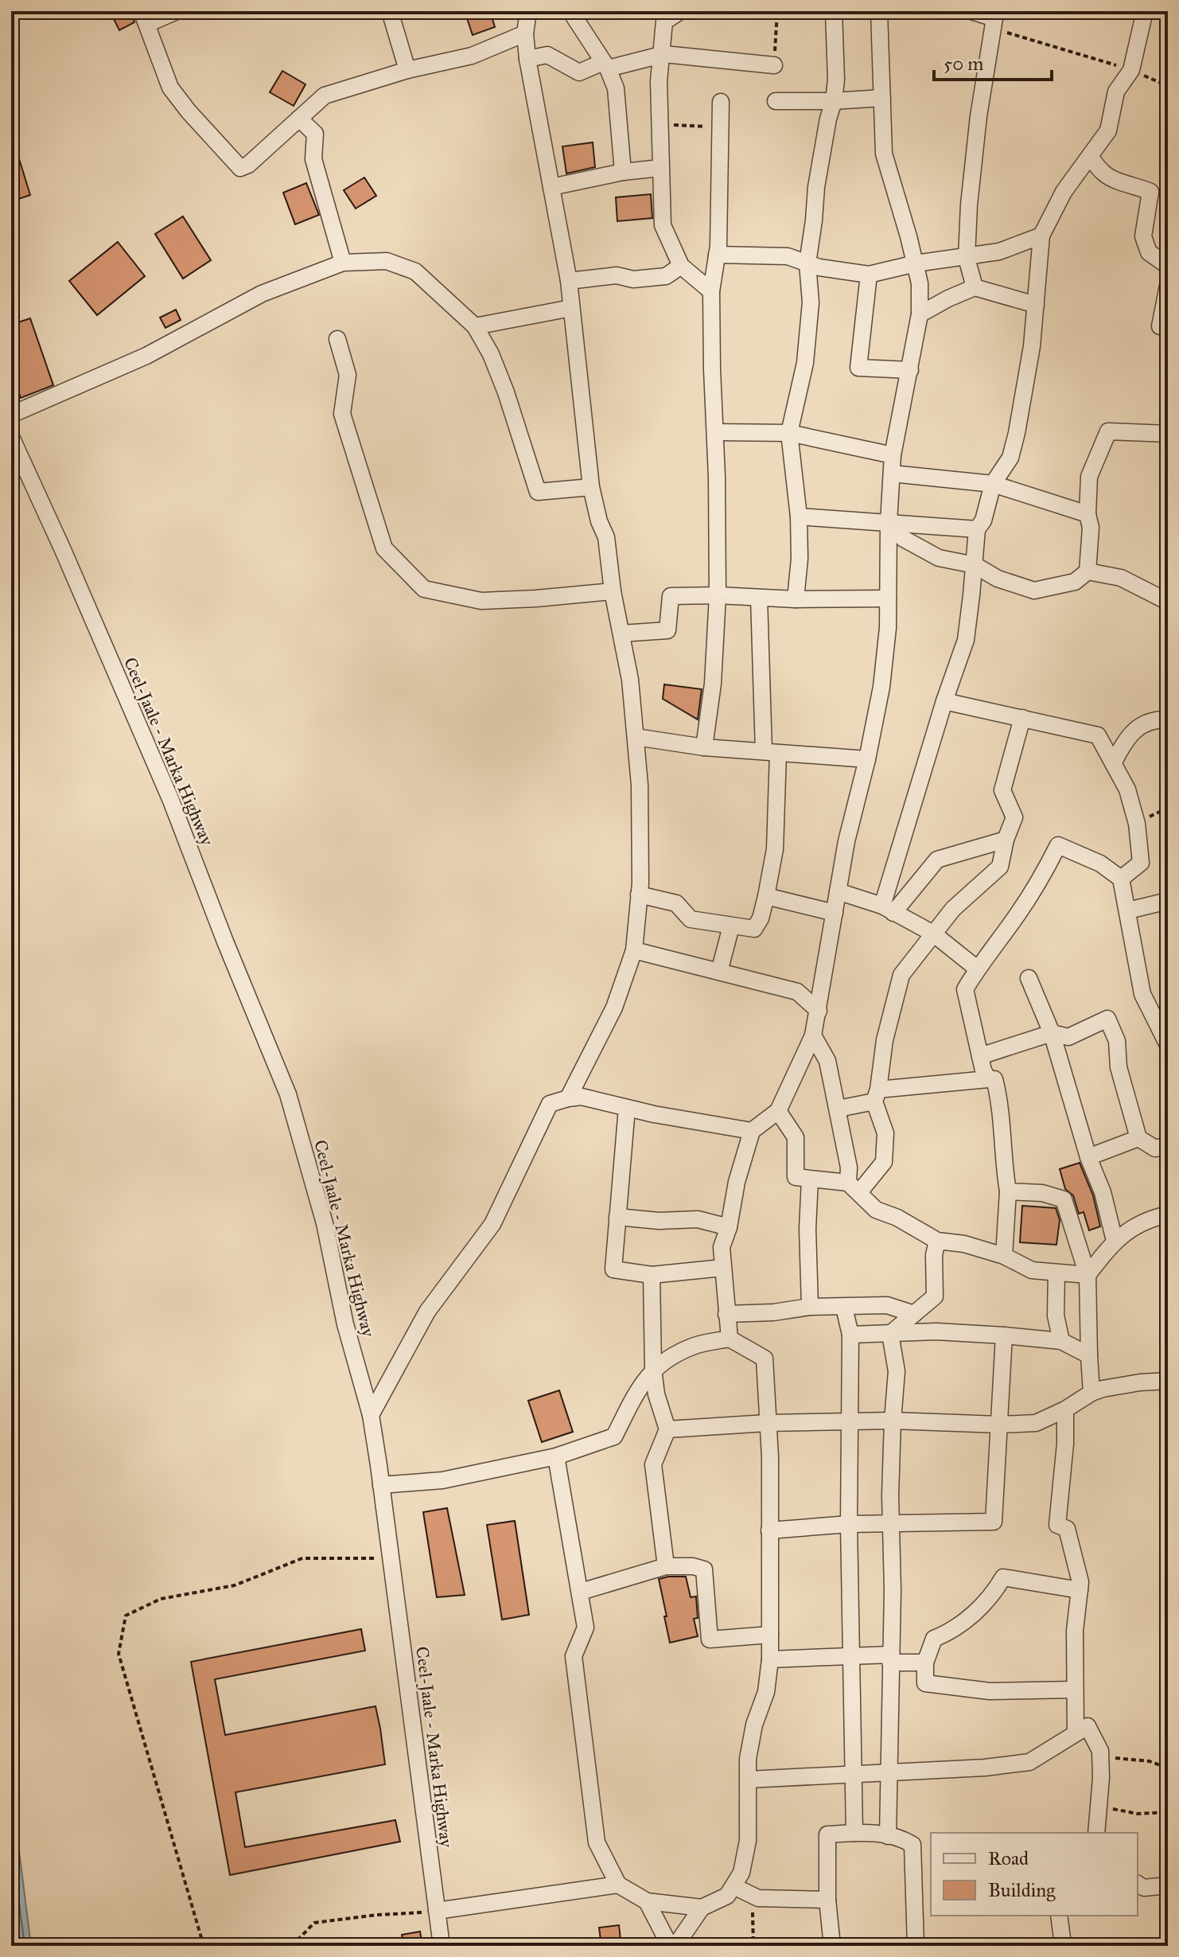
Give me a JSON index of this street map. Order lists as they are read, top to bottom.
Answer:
{
  "streets": {
    "street": ["Ceel-Jaale - Marka Highway"]
  },
  "legend": ["Road", "Building"],
  "scale_bar": "50 m"
}
